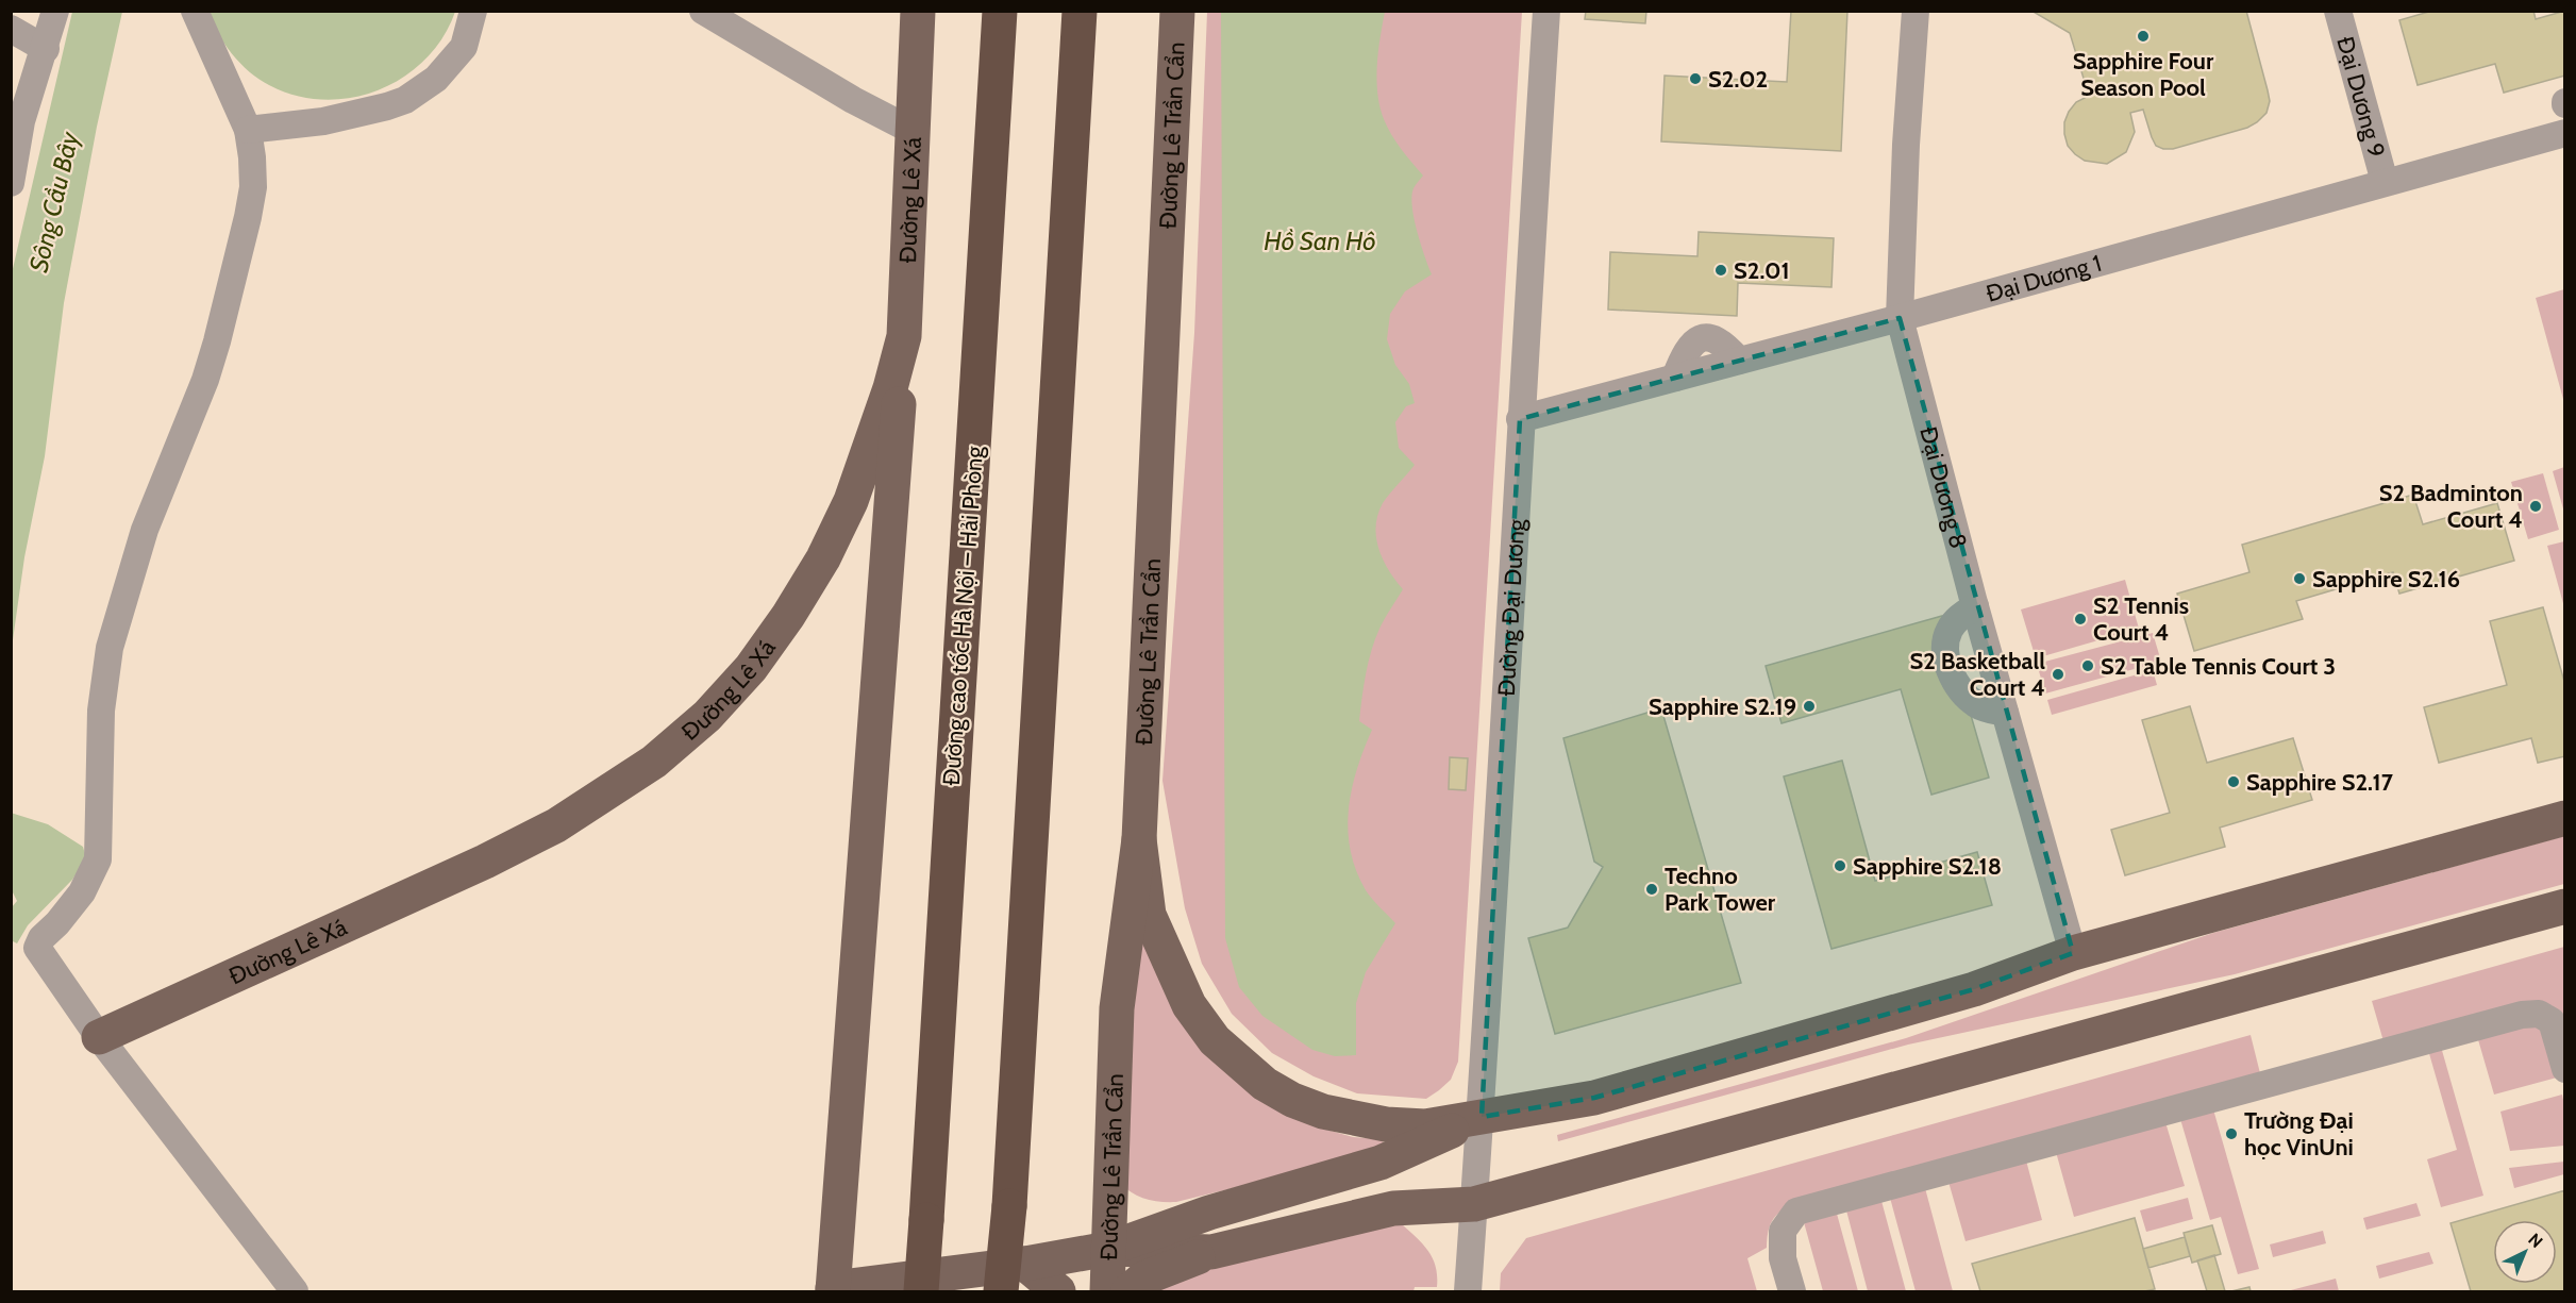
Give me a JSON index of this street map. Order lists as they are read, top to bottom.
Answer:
{
  "streets": {
    "highway": ["Đường cao tốc Hà Nội – Hải Phòng"],
    "main road": ["Đường Lê Trần Cẩn", "Đường Lê Xá"],
    "street": [
      "Đại Dương 9",
      "Đại Dương 1",
      "Đại Dương 8",
      "Đường Đại Dương"
    ]
  },
  "crossings": [
    ["Đại Dương 9", "Đại Dương 1"],
    ["Đại Dương 1", "Đại Dương 8"],
    ["Đại Dương 1", "Đường Đại Dương"]
  ],
  "water": ["Sông Cầu Bây", "Hồ San Hô"],
  "places": [
    "Sapphire Four Season Pool",
    "S2.02",
    "S2.01",
    "S2 Badminton Court 4",
    "Sapphire S2.16",
    "S2 Tennis Court 4",
    "S2 Table Tennis Court 3",
    "S2 Basketball Court 4",
    "Sapphire S2.19",
    "Sapphire S2.17",
    "Sapphire S2.18",
    "Techno Park Tower",
    "Trường Đại học VinUni"
  ],
  "north": "top right"
}
